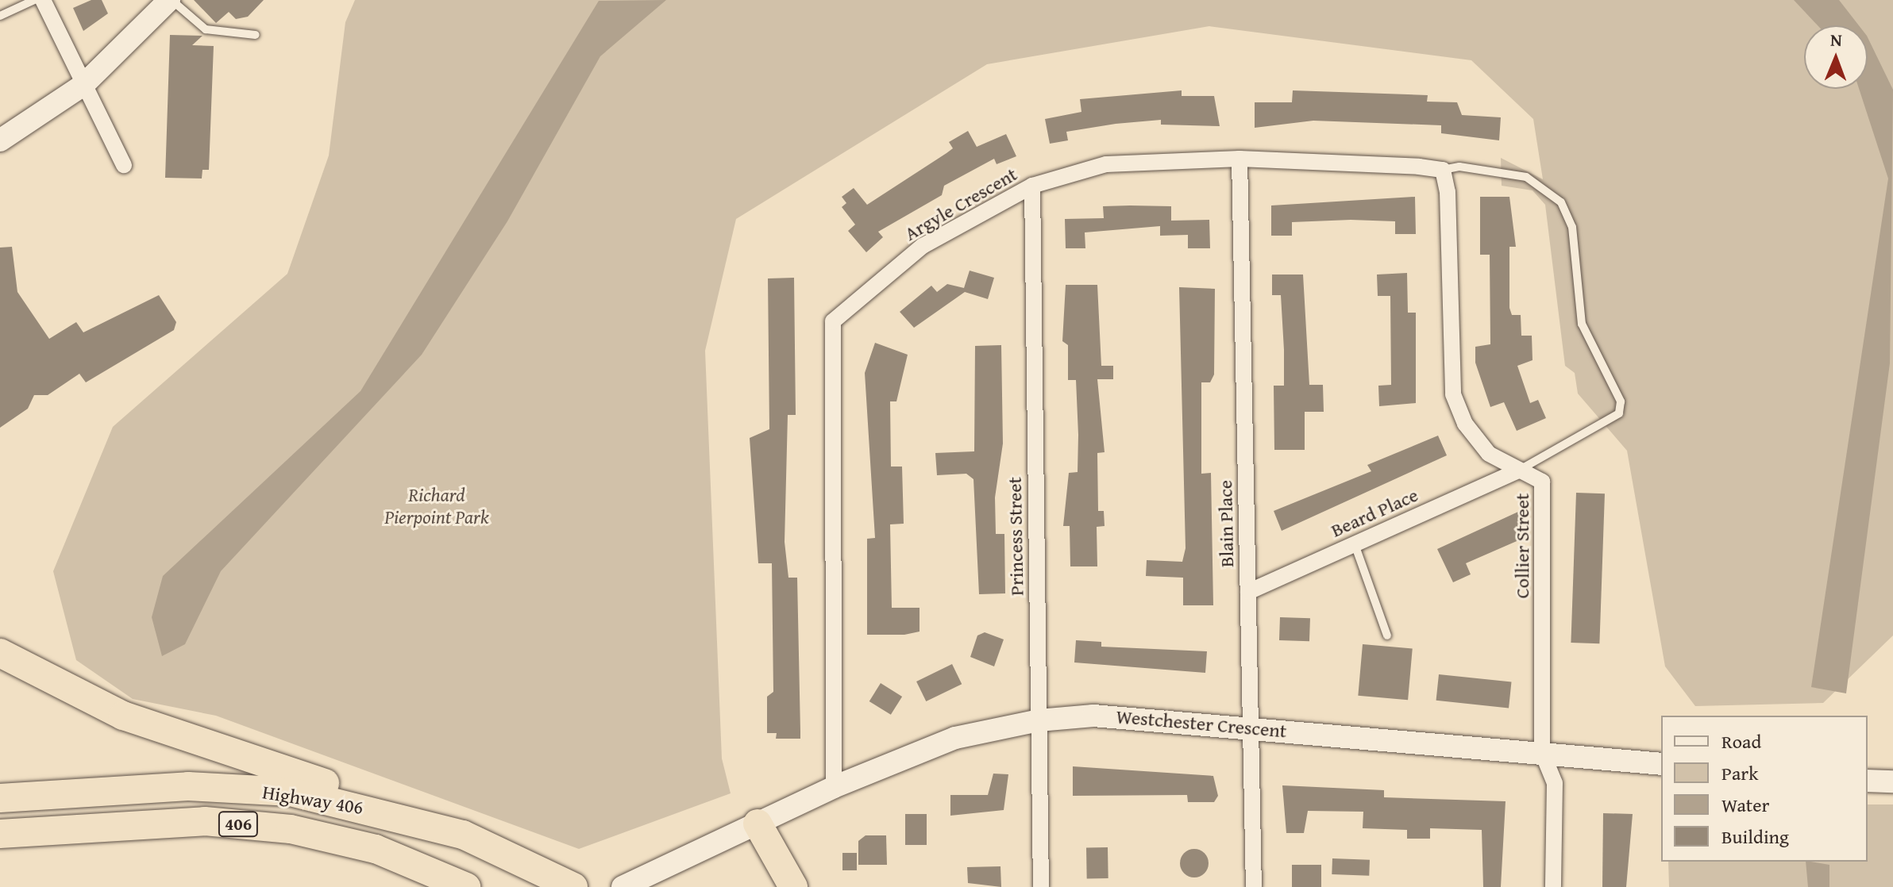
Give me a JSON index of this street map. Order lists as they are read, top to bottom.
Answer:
{
  "streets": {
    "highway": ["Highway 406", "406"],
    "main road": ["Westchester Crescent"],
    "street": [
      "Argyle Crescent",
      "Beard Place",
      "Blain Place",
      "Princess Street",
      "Collier Street"
    ]
  },
  "crossings": [
    ["Argyle Crescent", "Blain Place"],
    ["Argyle Crescent", "Princess Street"],
    ["Argyle Crescent", "Collier Street"],
    ["Argyle Crescent", "Westchester Crescent"],
    ["Beard Place", "Blain Place"],
    ["Beard Place", "Collier Street"],
    ["Blain Place", "Westchester Crescent"],
    ["Princess Street", "Westchester Crescent"],
    ["Collier Street", "Westchester Crescent"]
  ],
  "parks": ["Richard Pierpoint Park"],
  "legend": [
    "Road",
    "Park",
    "Water",
    "Building"
  ],
  "north": "top"
}
